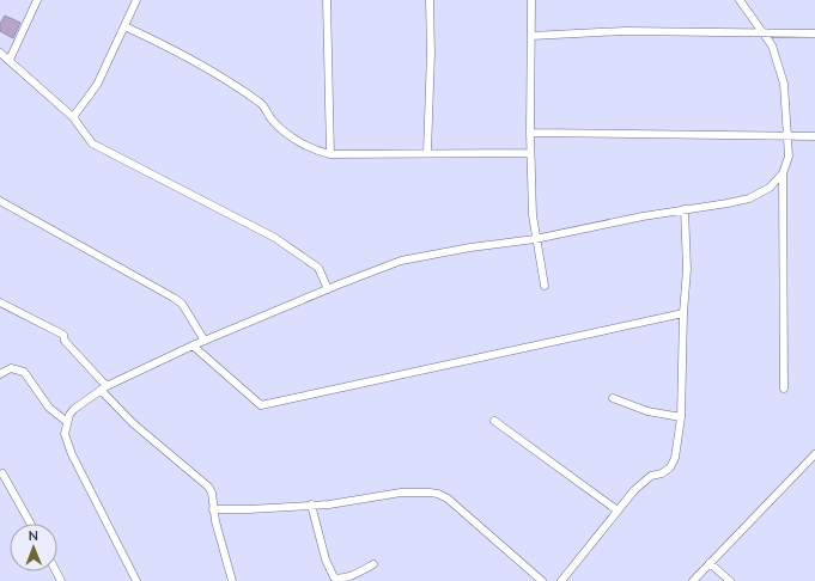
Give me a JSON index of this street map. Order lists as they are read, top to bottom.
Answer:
{
  "north": "top"
}
